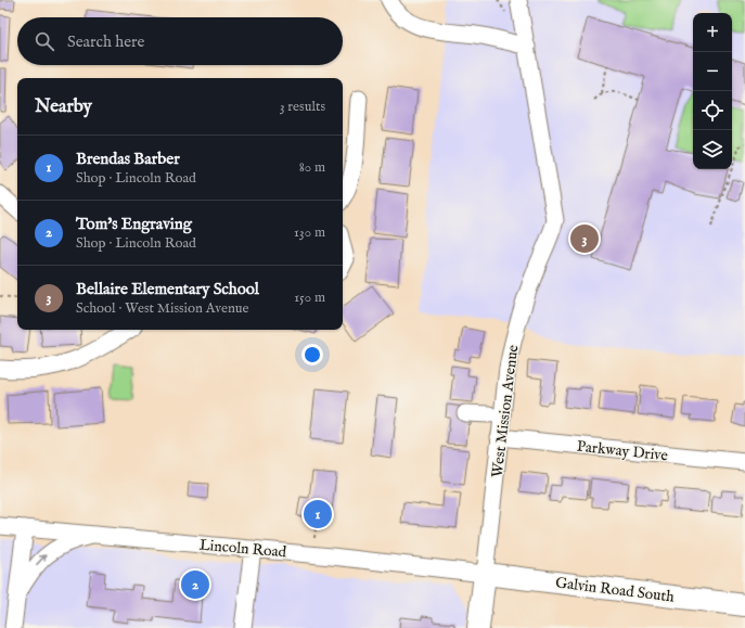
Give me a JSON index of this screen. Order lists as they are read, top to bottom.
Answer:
{
  "streets": {
    "main road": ["West Mission Avenue", "Galvin Road South"],
    "street": ["Parkway Drive", "Lincoln Road"]
  },
  "crossings": [
    ["West Mission Avenue", "Parkway Drive"],
    ["West Mission Avenue", "Lincoln Road"],
    ["West Mission Avenue", "Galvin Road South"],
    ["Lincoln Road", "Galvin Road South"]
  ],
  "page": {
    "map_buttons": ["+", "−"],
    "search": "Search here",
    "heading": ["Nearby", "3 results"],
    "list": [
      {
        "mark": "1",
        "name": "Brendas Barber",
        "note": "Shop · Lincoln Road",
        "value": "80 m"
      },
      {
        "mark": "2",
        "name": "Tom's Engraving",
        "note": "Shop · Lincoln Road",
        "value": "130 m"
      },
      {
        "mark": "3",
        "name": "Bellaire Elementary School",
        "note": "School · West Mission Avenue",
        "value": "150 m"
      }
    ],
    "pins": ["3", "1", "2"]
  }
}
